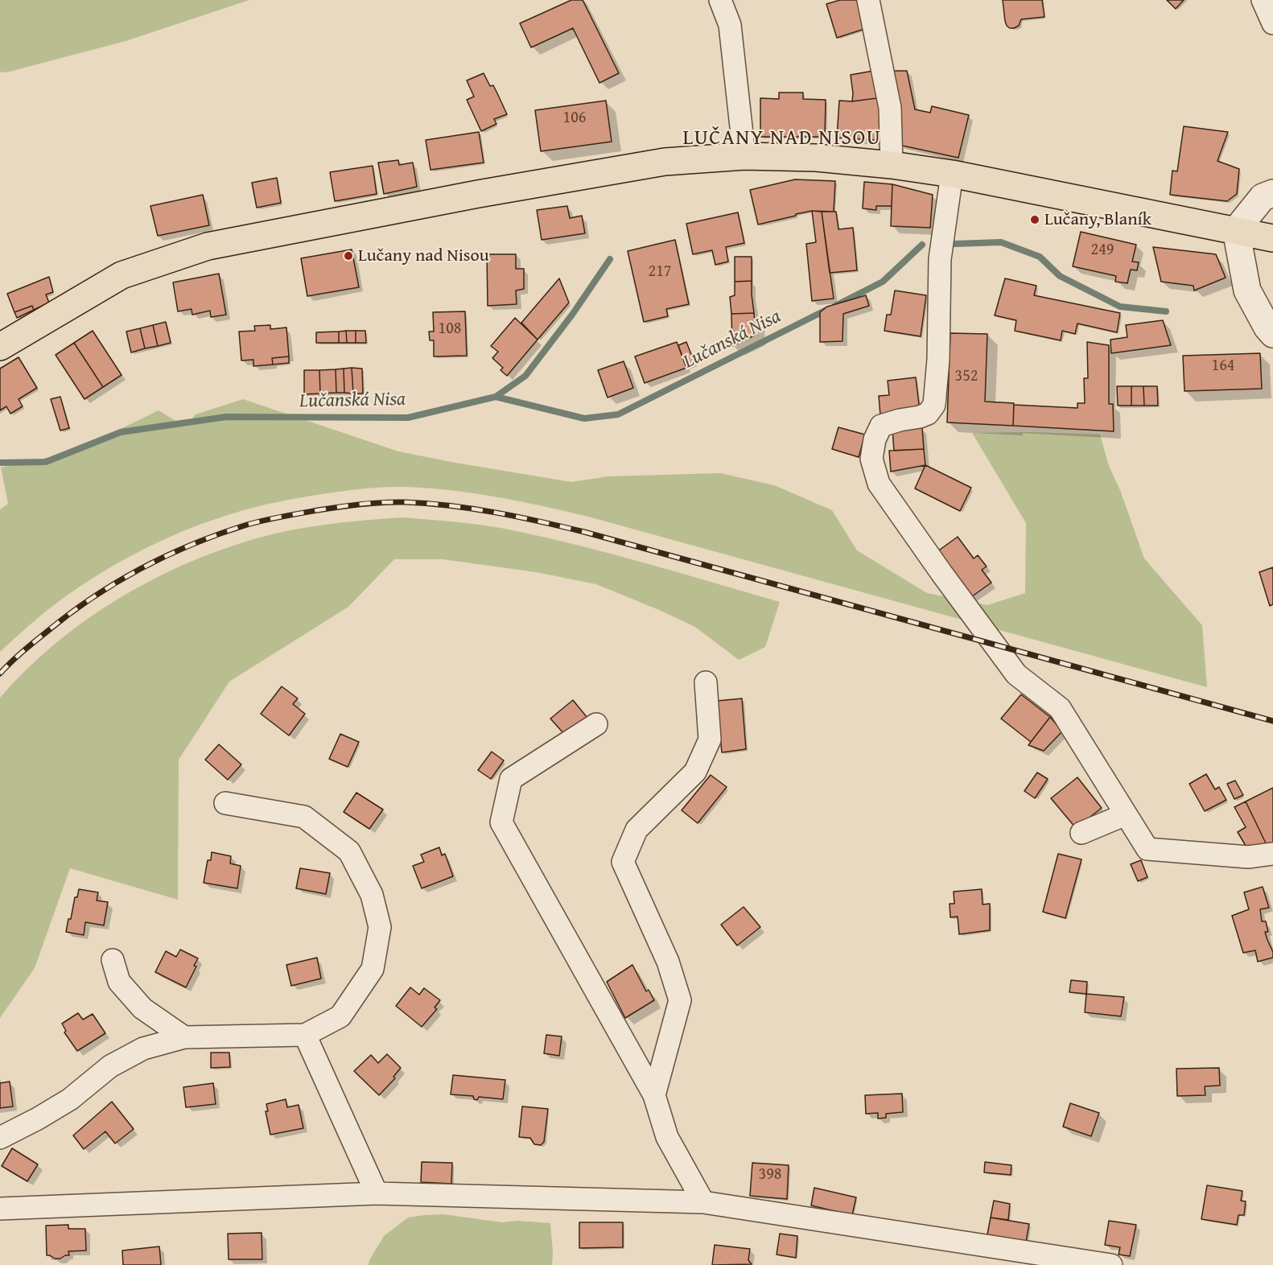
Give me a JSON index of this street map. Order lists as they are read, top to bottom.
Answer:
{
  "districts": ["LUČANY NAD NISOU"],
  "water": ["Lučanská Nisa"],
  "places": ["Lučany, Blaník", "Lučany nad Nisou"],
  "house_numbers": [
    "106",
    "249",
    "217",
    "108",
    "164",
    "352",
    "398"
  ]
}
